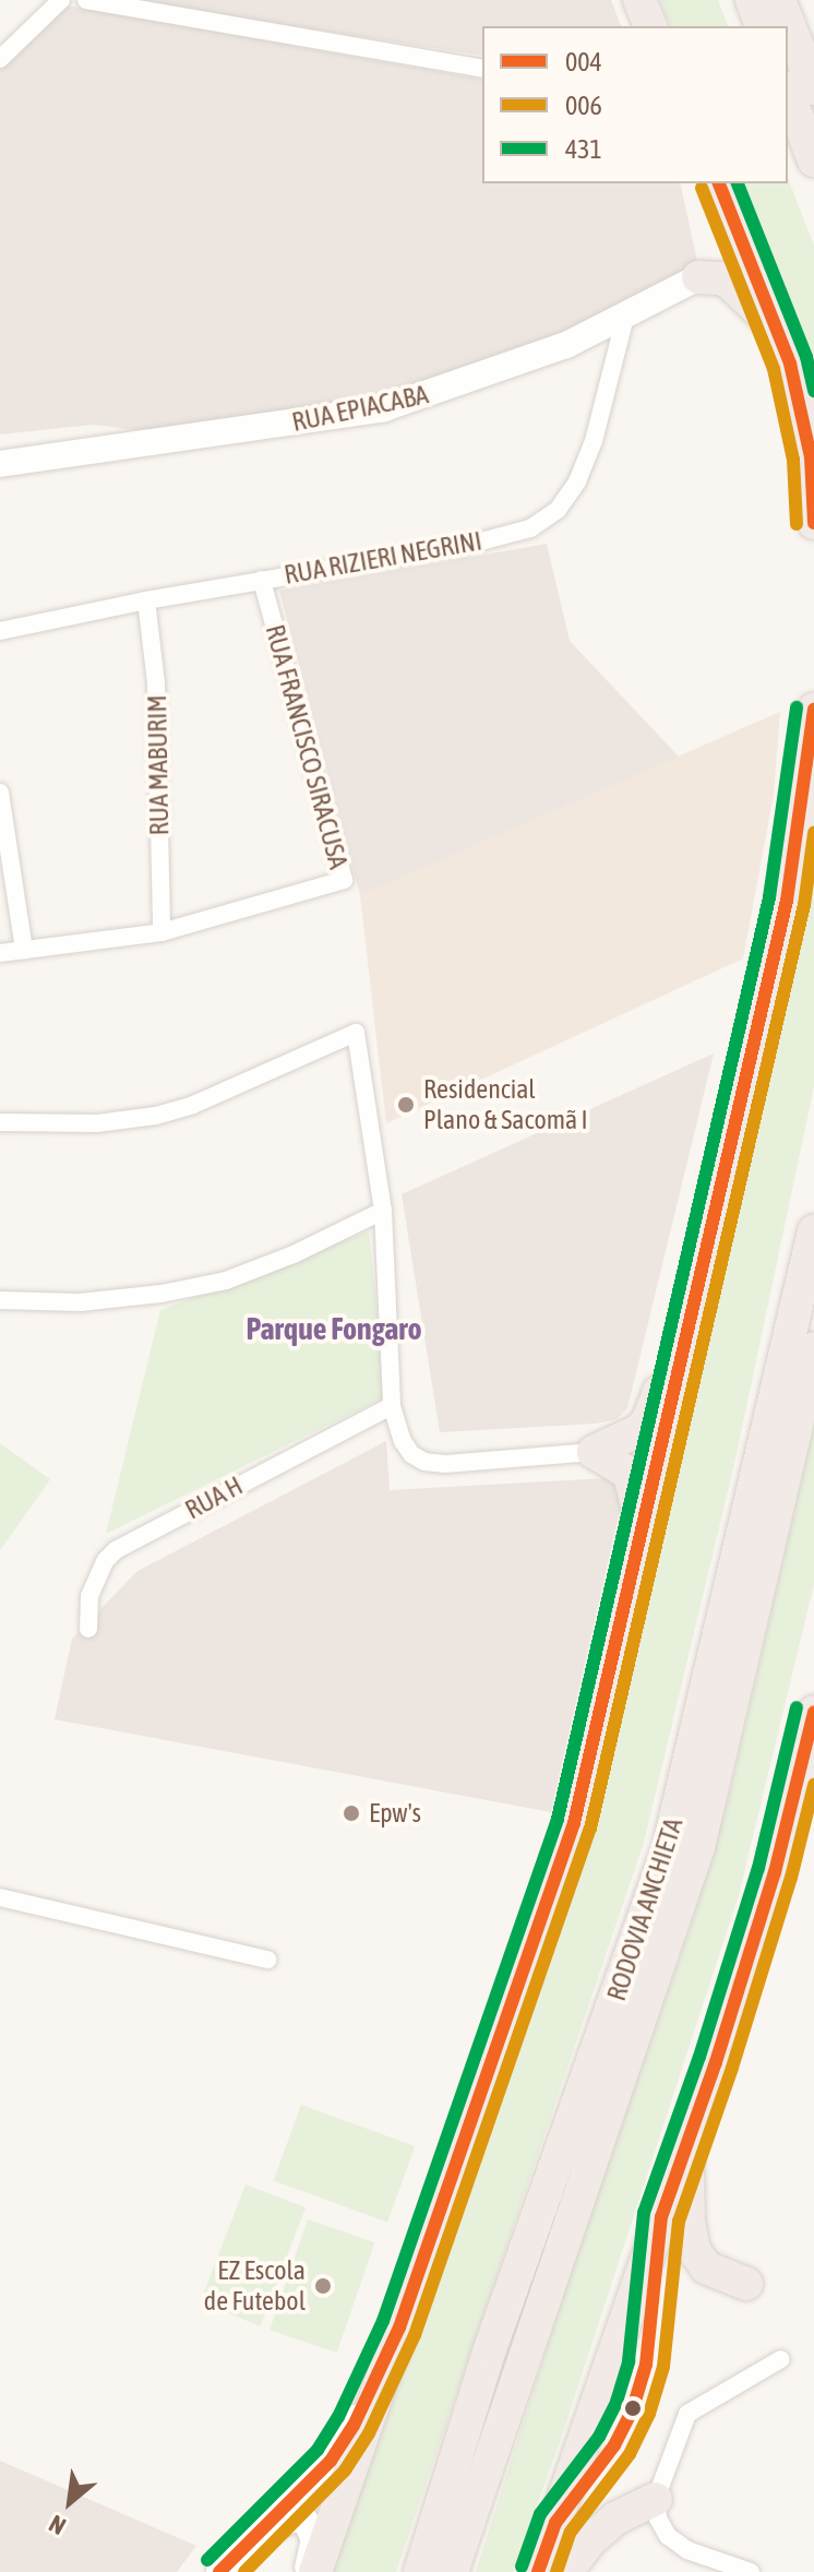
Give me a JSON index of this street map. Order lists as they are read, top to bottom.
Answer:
{
  "streets": {
    "highway": ["RODOVIA ANCHIETA"],
    "street": [
      "RUA EPIACABA",
      "RUA RIZIERI NEGRINI",
      "RUA FRANCISCO SIRACUSA",
      "RUA MABURIM",
      "RUA H"
    ]
  },
  "crossings": [
    ["RUA EPIACABA", "RUA RIZIERI NEGRINI"],
    ["RUA RIZIERI NEGRINI", "RUA FRANCISCO SIRACUSA"],
    ["RUA RIZIERI NEGRINI", "RUA MABURIM"],
    ["RUA FRANCISCO SIRACUSA", "RUA MABURIM"]
  ],
  "districts": ["Parque Fongaro"],
  "places": ["Residencial Plano & Sacomã I", "Epw's", "EZ Escola de Futebol"],
  "lines": ["transit line 004", "transit line 431", "transit line 006"],
  "legend": ["004", "006", "431"],
  "north": "bottom left"
}
